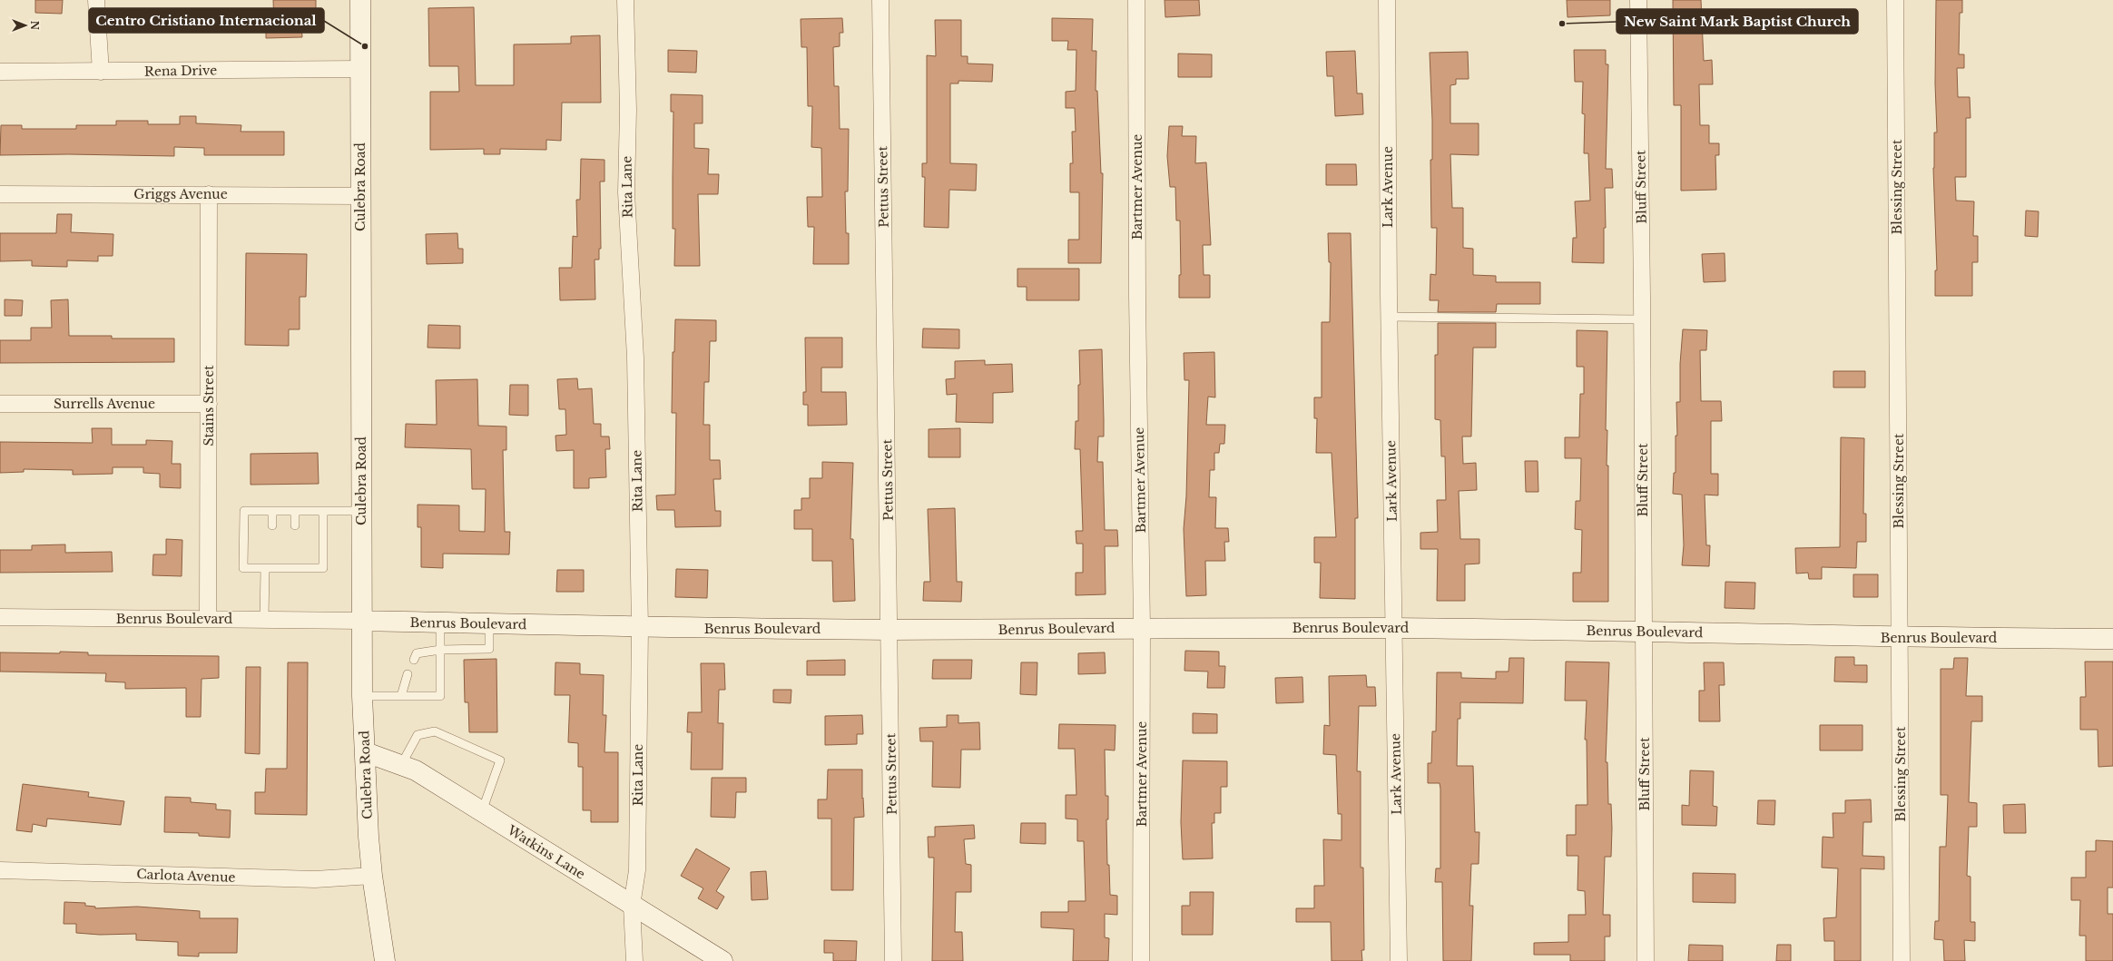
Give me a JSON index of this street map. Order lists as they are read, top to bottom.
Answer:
{
  "streets": {
    "street": [
      "Rena Drive",
      "Culebra Road",
      "Rita Lane",
      "Pettus Street",
      "Bartmer Avenue",
      "Lark Avenue",
      "Bluff Street",
      "Blessing Street",
      "Griggs Avenue",
      "Surrells Avenue",
      "Stains Street",
      "Benrus Boulevard",
      "Watkins Lane",
      "Carlota Avenue"
    ]
  },
  "crossings": [
    ["Rena Drive", "Culebra Road"],
    ["Culebra Road", "Griggs Avenue"],
    ["Culebra Road", "Benrus Boulevard"],
    ["Culebra Road", "Watkins Lane"],
    ["Culebra Road", "Carlota Avenue"],
    ["Rita Lane", "Benrus Boulevard"],
    ["Rita Lane", "Watkins Lane"],
    ["Pettus Street", "Benrus Boulevard"],
    ["Bartmer Avenue", "Benrus Boulevard"],
    ["Lark Avenue", "Benrus Boulevard"],
    ["Bluff Street", "Benrus Boulevard"],
    ["Blessing Street", "Benrus Boulevard"],
    ["Griggs Avenue", "Stains Street"],
    ["Surrells Avenue", "Stains Street"],
    ["Stains Street", "Benrus Boulevard"]
  ],
  "places": ["New Saint Mark Baptist Church", "Centro Cristiano Internacional"],
  "north": "right"
}
